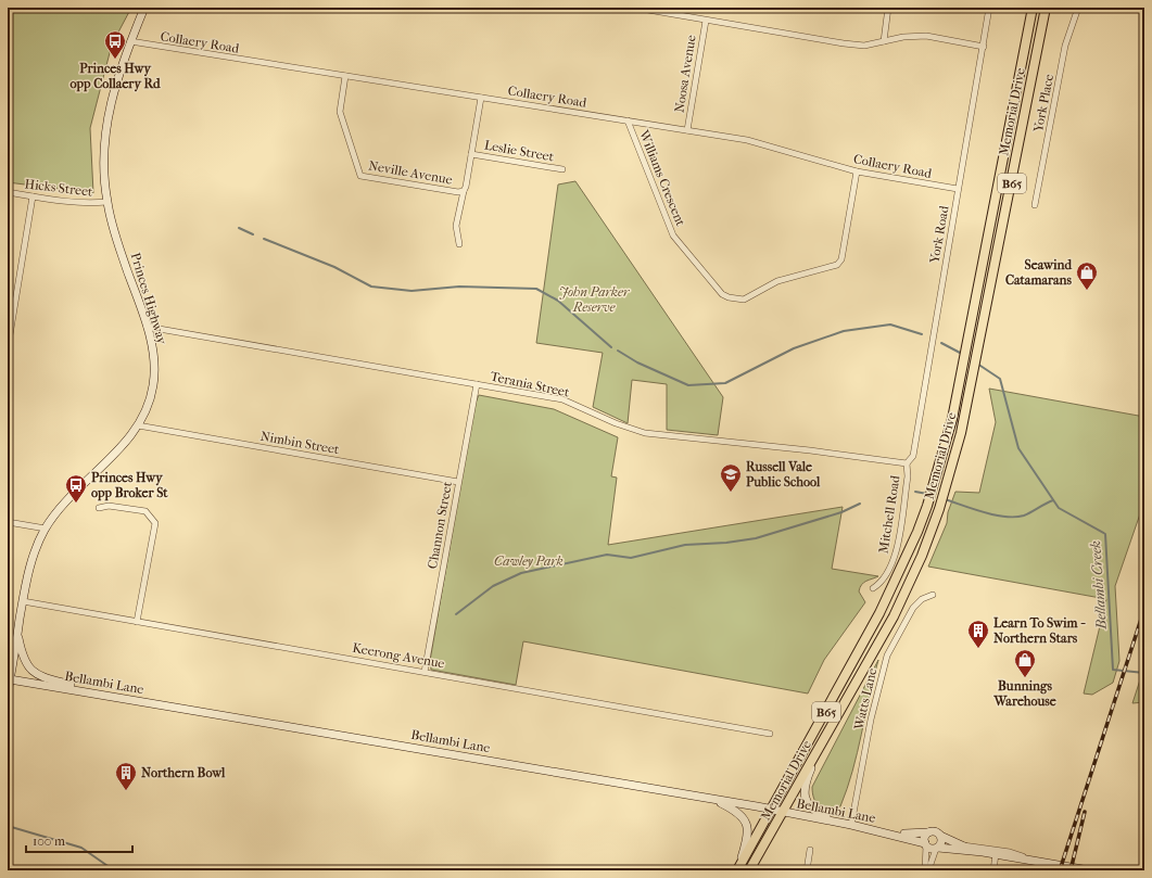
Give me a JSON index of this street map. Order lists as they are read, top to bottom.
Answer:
{
  "streets": {
    "main road": [
      "Memorial Drive",
      "B65",
      "Princes Highway",
      "Bellambi Lane"
    ],
    "street": [
      "Collaery Road",
      "Noosa Avenue",
      "York Place",
      "Leslie Street",
      "Neville Avenue",
      "Williams Crescent",
      "Hicks Street",
      "York Road",
      "Terania Street",
      "Nimbin Street",
      "Mitchell Road",
      "Channon Street",
      "Keerong Avenue",
      "Watts Lane"
    ]
  },
  "crossings": [
    ["Collaery Road", "Noosa Avenue"],
    ["Collaery Road", "Neville Avenue"],
    ["Collaery Road", "Williams Crescent"],
    ["Collaery Road", "York Road"],
    ["Collaery Road", "Princes Highway"],
    ["Memorial Drive", "Bellambi Lane"],
    ["Leslie Street", "Neville Avenue"],
    ["Hicks Street", "Princes Highway"],
    ["York Road", "Terania Street"],
    ["York Road", "Mitchell Road"],
    ["Princes Highway", "Terania Street"],
    ["Princes Highway", "Nimbin Street"],
    ["Princes Highway", "Keerong Avenue"],
    ["Princes Highway", "Bellambi Lane"],
    ["Terania Street", "Mitchell Road"],
    ["Terania Street", "Channon Street"],
    ["Nimbin Street", "Channon Street"],
    ["Channon Street", "Keerong Avenue"],
    ["Bellambi Lane", "Watts Lane"]
  ],
  "water": ["Bellambi Creek"],
  "parks": ["John Parker Reserve", "Cawley Park"],
  "places": {
    "bus stop": ["Princes Hwy opp Collaery Rd", "Princes Hwy opp Broker St"],
    "shop": ["Seawind Catamarans", "Bunnings Warehouse"],
    "school or university": ["Russell Vale Public School"],
    "building": ["Learn To Swim - Northern Stars", "Northern Bowl"]
  },
  "scale_bar": "100 m"
}
